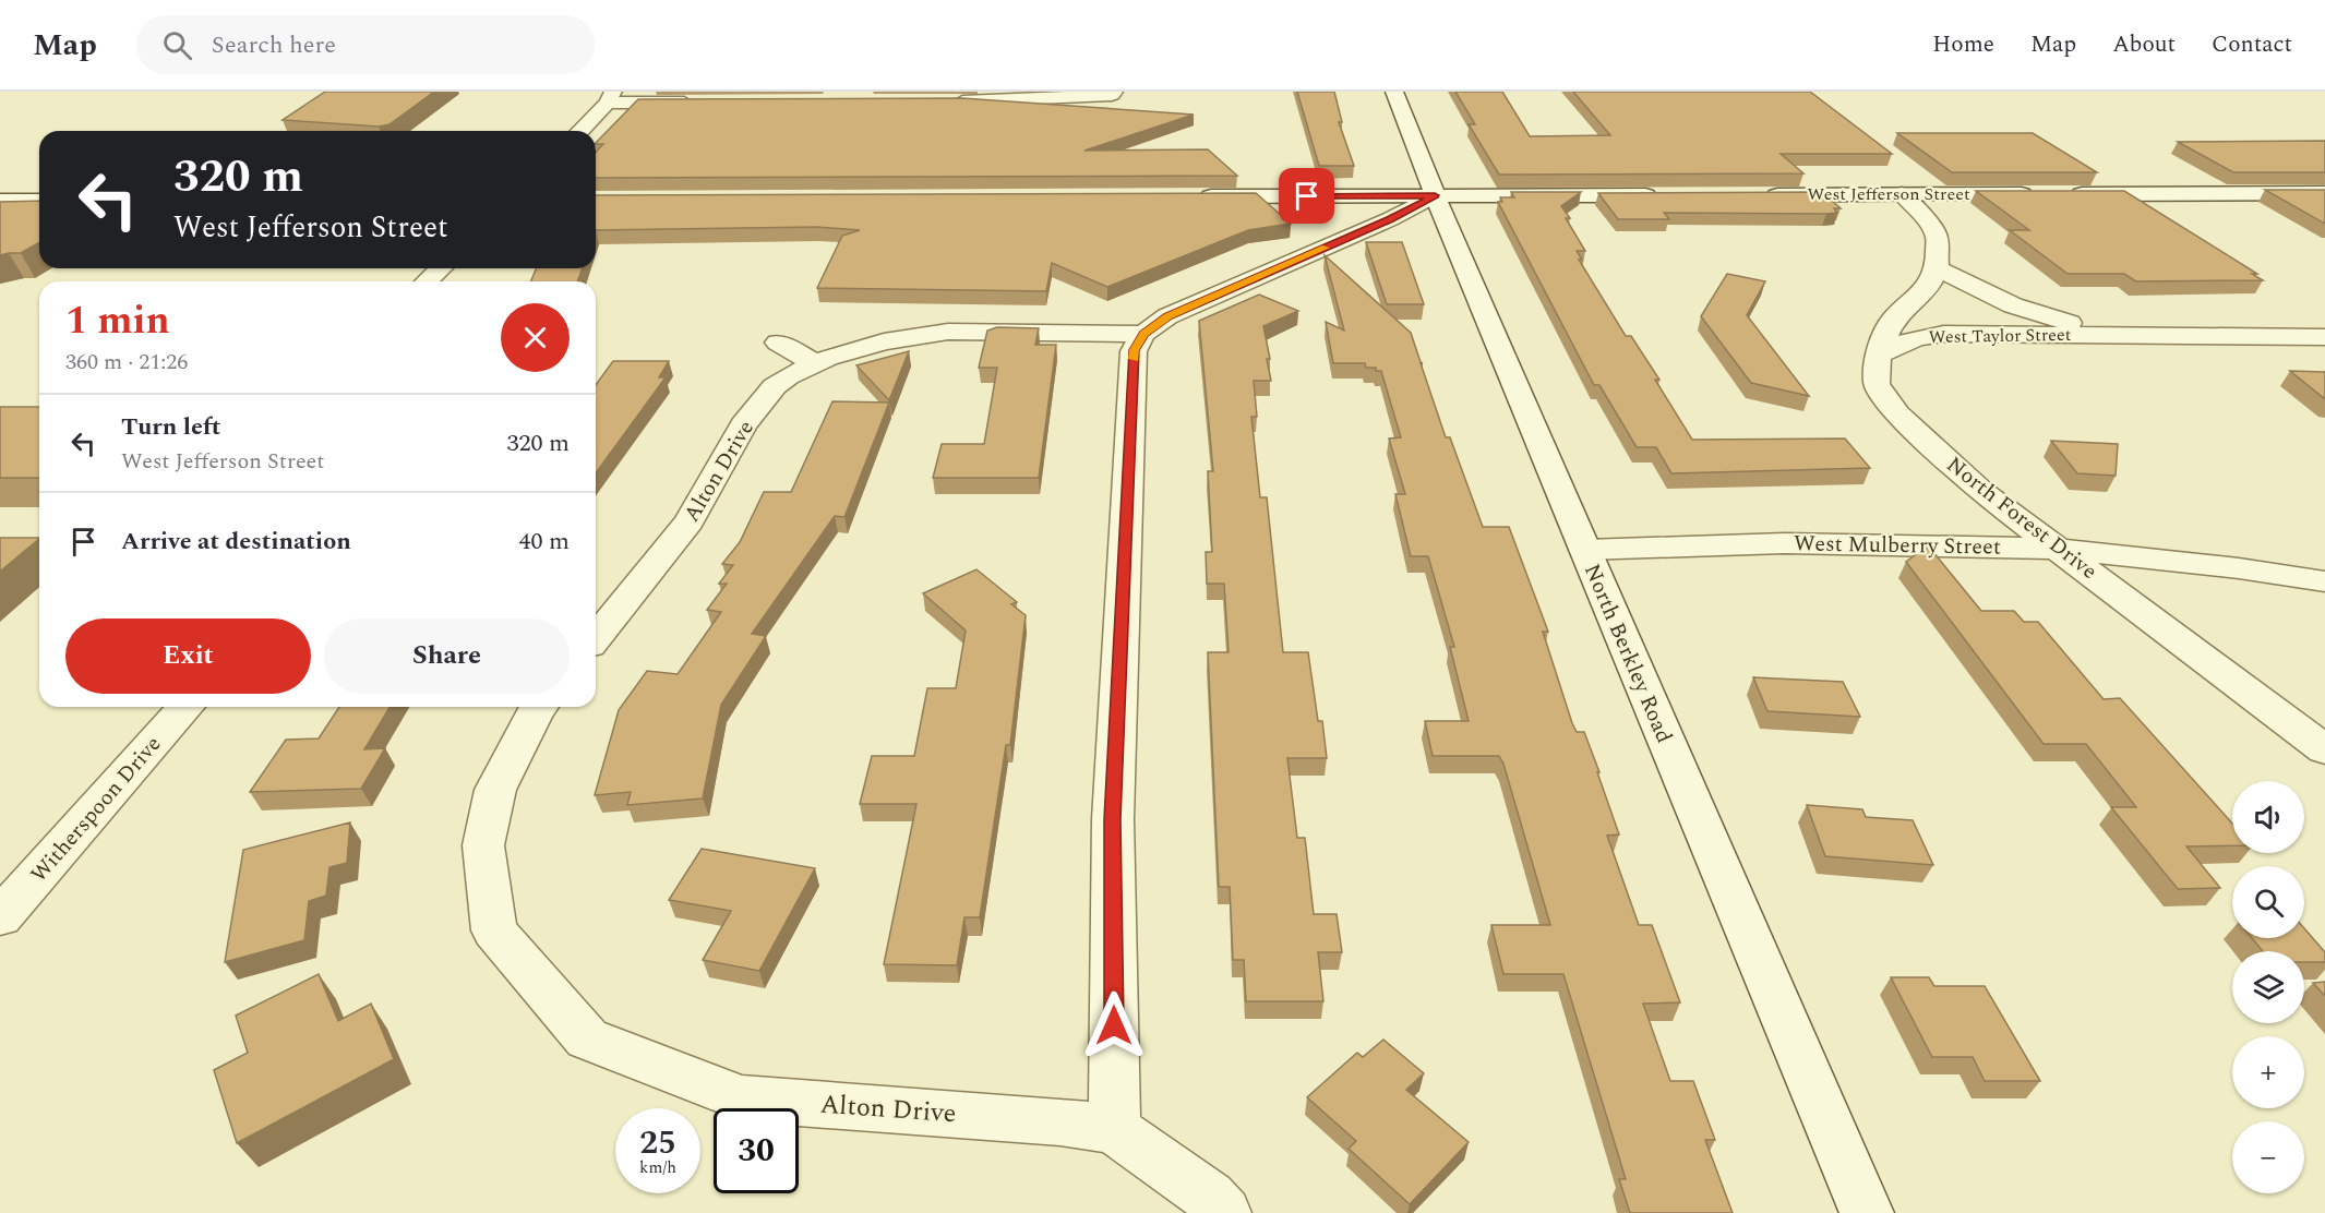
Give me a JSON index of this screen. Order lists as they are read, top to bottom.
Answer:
{
  "streets": {
    "street": [
      "West Jefferson Street",
      "West Taylor Street",
      "Alton Drive",
      "North Forest Drive",
      "West Mulberry Street",
      "North Berkley Road",
      "Witherspoon Drive"
    ]
  },
  "crossings": [
    ["West Taylor Street", "North Forest Drive"],
    ["North Forest Drive", "West Mulberry Street"],
    ["West Mulberry Street", "North Berkley Road"]
  ],
  "page": {
    "header": "Map",
    "search": "Search here",
    "nav": [
      "Home",
      "Map",
      "About",
      "Contact"
    ],
    "turn": ["320 m", "West Jefferson Street"],
    "heading": ["1 min", "360 m · 21:26"],
    "list": [
      {
        "name": "Turn left",
        "note": "West Jefferson Street",
        "value": "320 m"
      },
      {
        "name": "Arrive at destination",
        "value": "40 m"
      }
    ],
    "buttons": ["Exit", "Share"],
    "map_buttons": ["+", "−"],
    "speed": "25 km/h",
    "limit": "30"
  }
}
